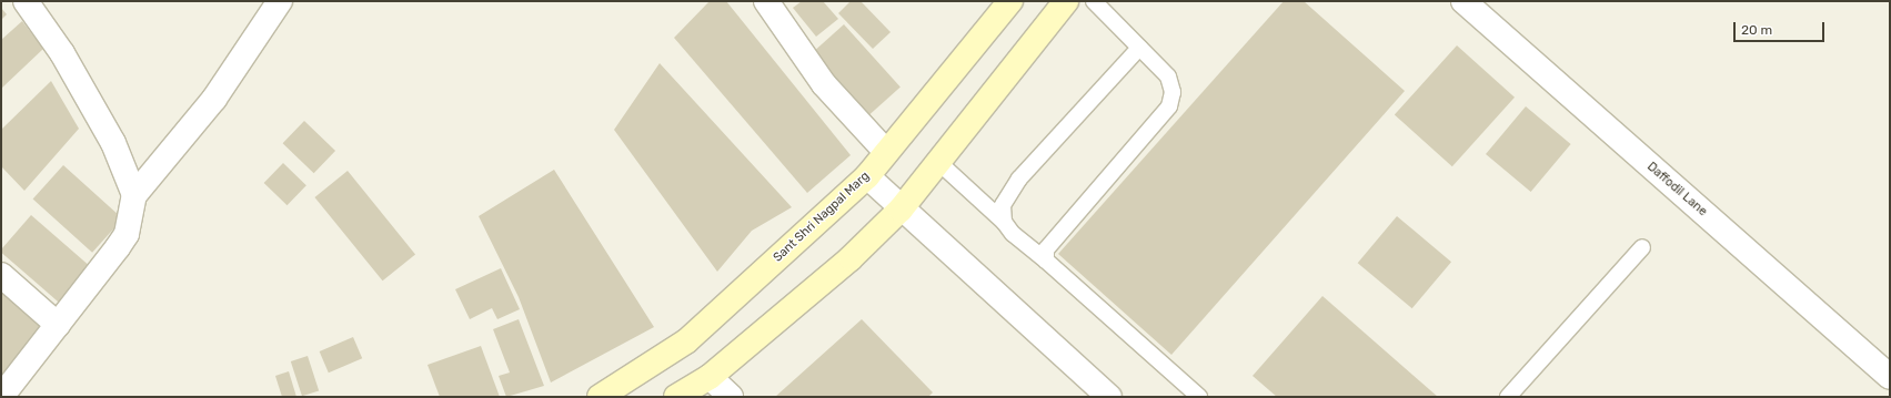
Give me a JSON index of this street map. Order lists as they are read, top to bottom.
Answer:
{
  "streets": {
    "main road": ["Sant Shri Nagpal Marg"],
    "street": ["Daffodil Lane"]
  },
  "scale_bar": "20 m"
}
